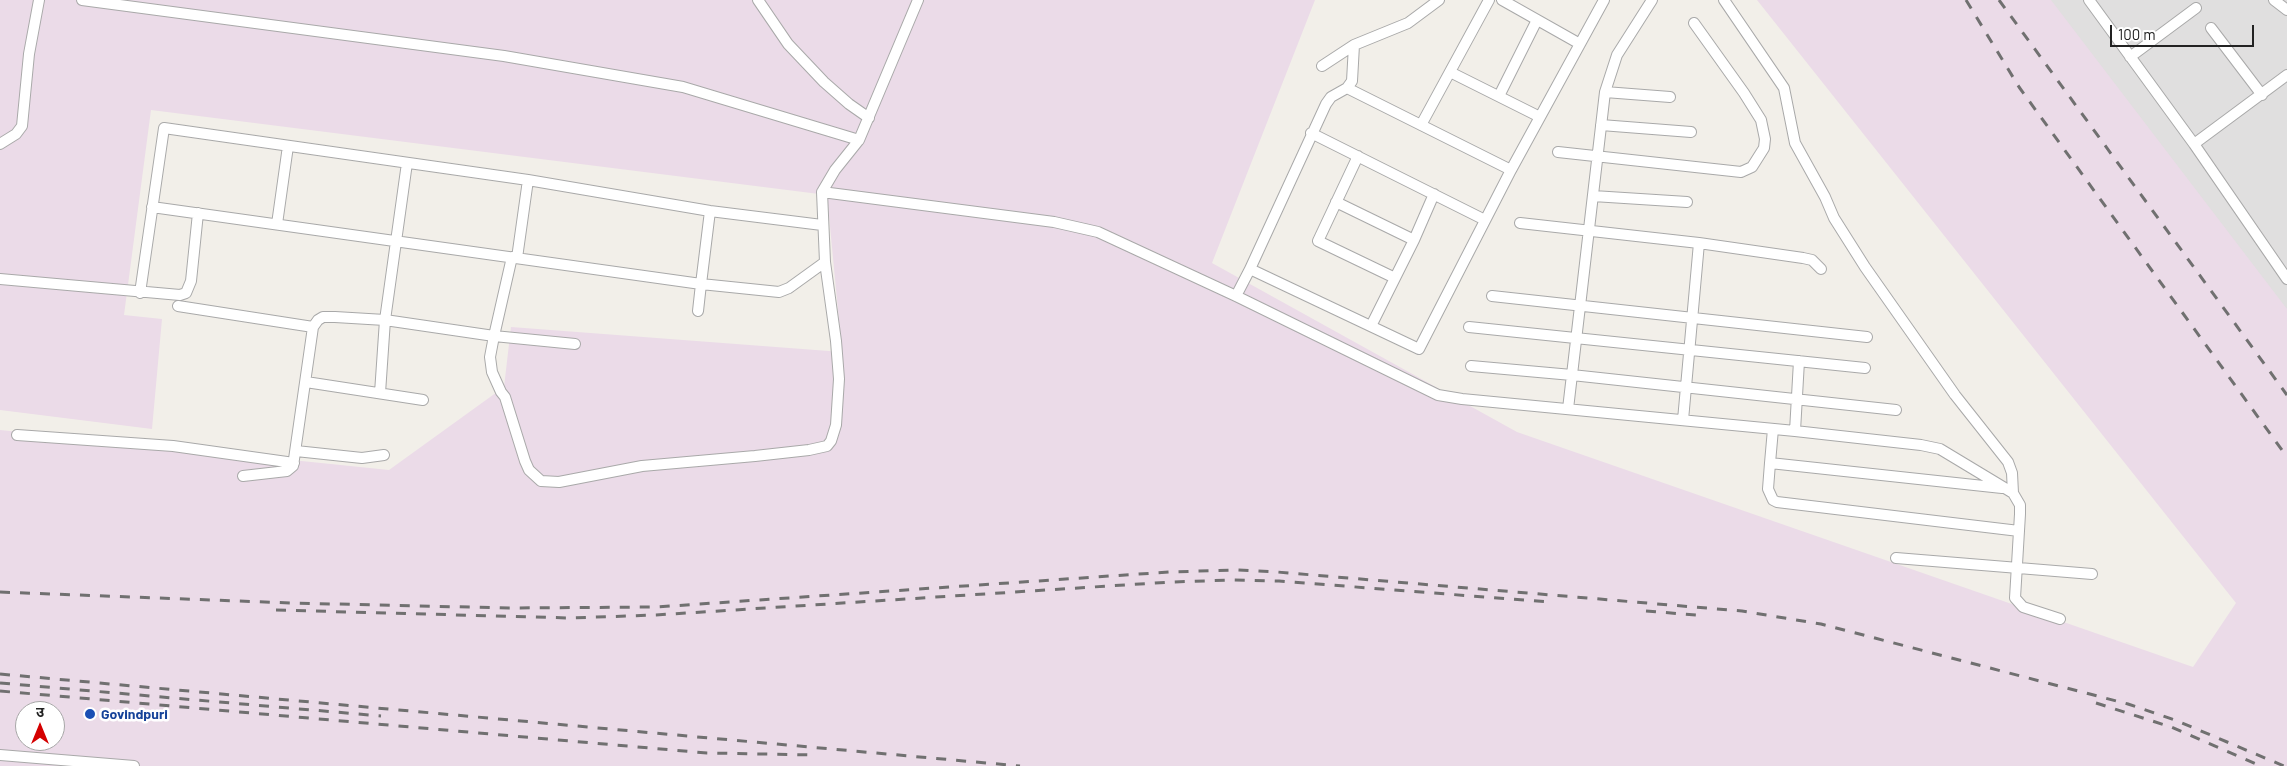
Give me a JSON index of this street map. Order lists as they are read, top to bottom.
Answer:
{
  "places": ["Govindpuri"],
  "scale_bar": "100 m",
  "north": "top"
}
